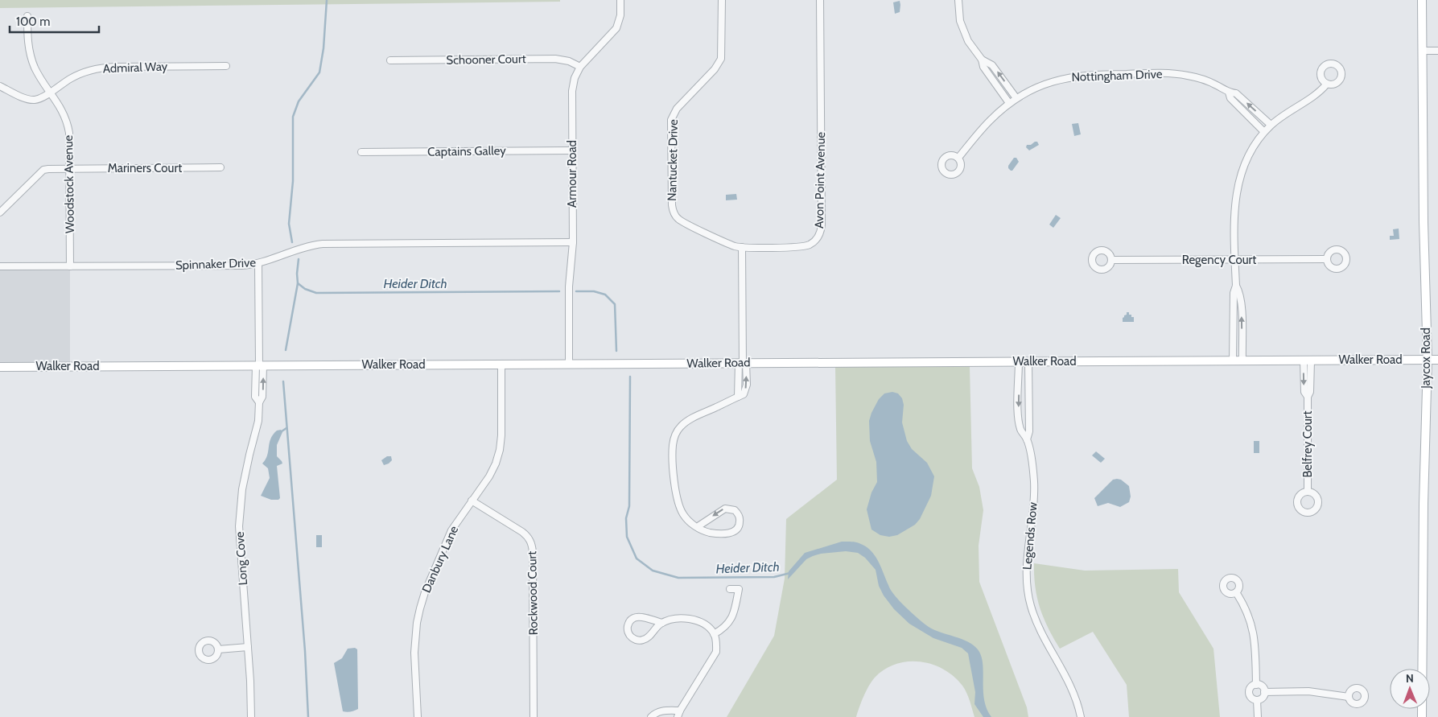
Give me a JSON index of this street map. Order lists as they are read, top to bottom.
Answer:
{
  "streets": {
    "street": [
      "Schooner Court",
      "Admiral Way",
      "Nottingham Drive",
      "Captains Galley",
      "Nantucket Drive",
      "Mariners Court",
      "Armour Road",
      "Avon Point Avenue",
      "Woodstock Avenue",
      "Regency Court",
      "Spinnaker Drive",
      "Jaycox Road",
      "Walker Road",
      "Belfrey Court",
      "Legends Row",
      "Long Cove",
      "Danbury Lane",
      "Rockwood Court"
    ]
  },
  "crossings": [
    ["Schooner Court", "Armour Road"],
    ["Admiral Way", "Woodstock Avenue"],
    ["Captains Galley", "Armour Road"],
    ["Nantucket Drive", "Avon Point Avenue"],
    ["Mariners Court", "Woodstock Avenue"],
    ["Armour Road", "Spinnaker Drive"],
    ["Armour Road", "Walker Road"],
    ["Woodstock Avenue", "Spinnaker Drive"],
    ["Spinnaker Drive", "Long Cove"],
    ["Jaycox Road", "Walker Road"],
    ["Walker Road", "Belfrey Court"],
    ["Walker Road", "Legends Row"],
    ["Walker Road", "Long Cove"],
    ["Walker Road", "Danbury Lane"],
    ["Danbury Lane", "Rockwood Court"]
  ],
  "water": ["Heider Ditch"],
  "scale_bar": "100 m",
  "north": "top"
}
